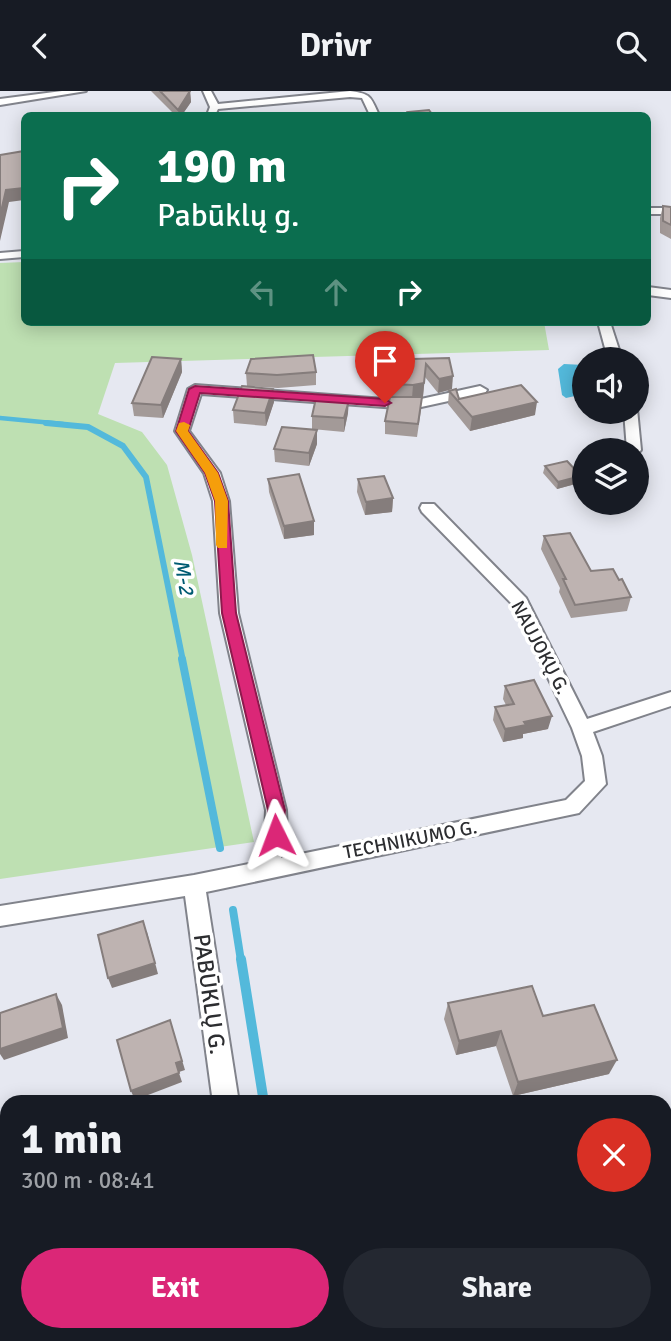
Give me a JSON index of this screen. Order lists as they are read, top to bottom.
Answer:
{
  "streets": {
    "street": ["NAUJOKŲ G.", "TECHNIKUMO G.", "PABŪKLŲ G."]
  },
  "crossings": [
    ["NAUJOKŲ G.", "TECHNIKUMO G."],
    ["TECHNIKUMO G.", "PABŪKLŲ G."]
  ],
  "water": ["M-2"],
  "page": {
    "header": "Drivr",
    "turn": ["190 m", "Pabūklų g."],
    "heading": ["1 min", "300 m · 08:41"],
    "buttons": ["Exit", "Share"]
  }
}
